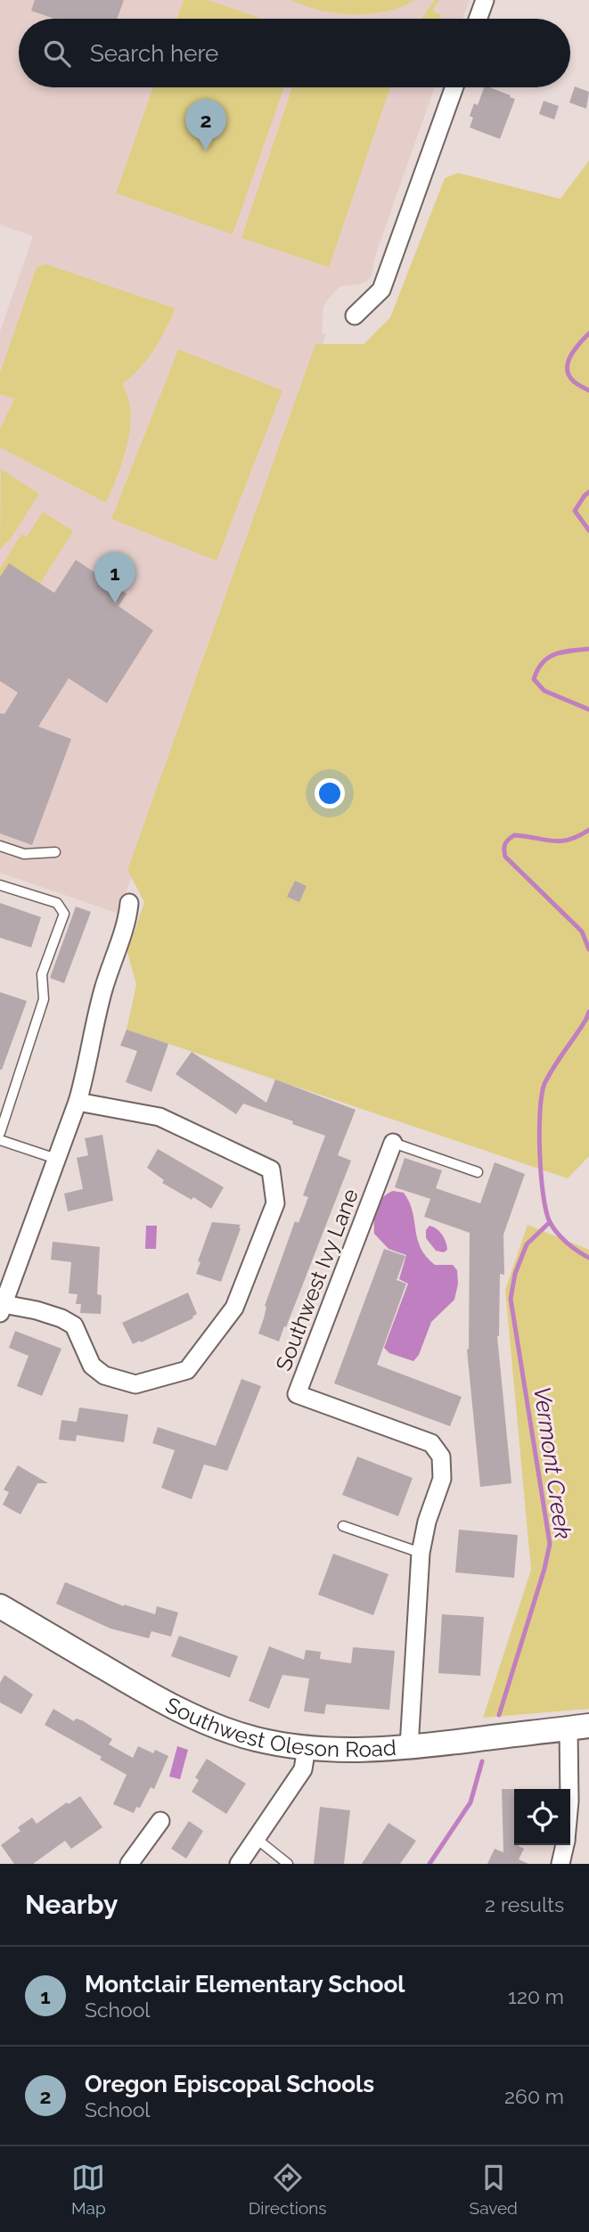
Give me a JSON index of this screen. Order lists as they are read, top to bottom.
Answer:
{
  "streets": {
    "main road": ["Southwest Oleson Road"],
    "street": ["Southwest Ivy Lane"]
  },
  "crossings": [
    ["Southwest Ivy Lane", "Southwest Oleson Road"]
  ],
  "water": ["Vermont Creek"],
  "page": {
    "search": "Search here",
    "pins": ["2", "1"],
    "heading": ["Nearby", "2 results"],
    "list": [
      {
        "mark": "1",
        "name": "Montclair Elementary School",
        "note": "School",
        "value": "120 m"
      },
      {
        "mark": "2",
        "name": "Oregon Episcopal Schools",
        "note": "School",
        "value": "260 m"
      }
    ],
    "nav": ["Map", "Directions", "Saved"]
  }
}
